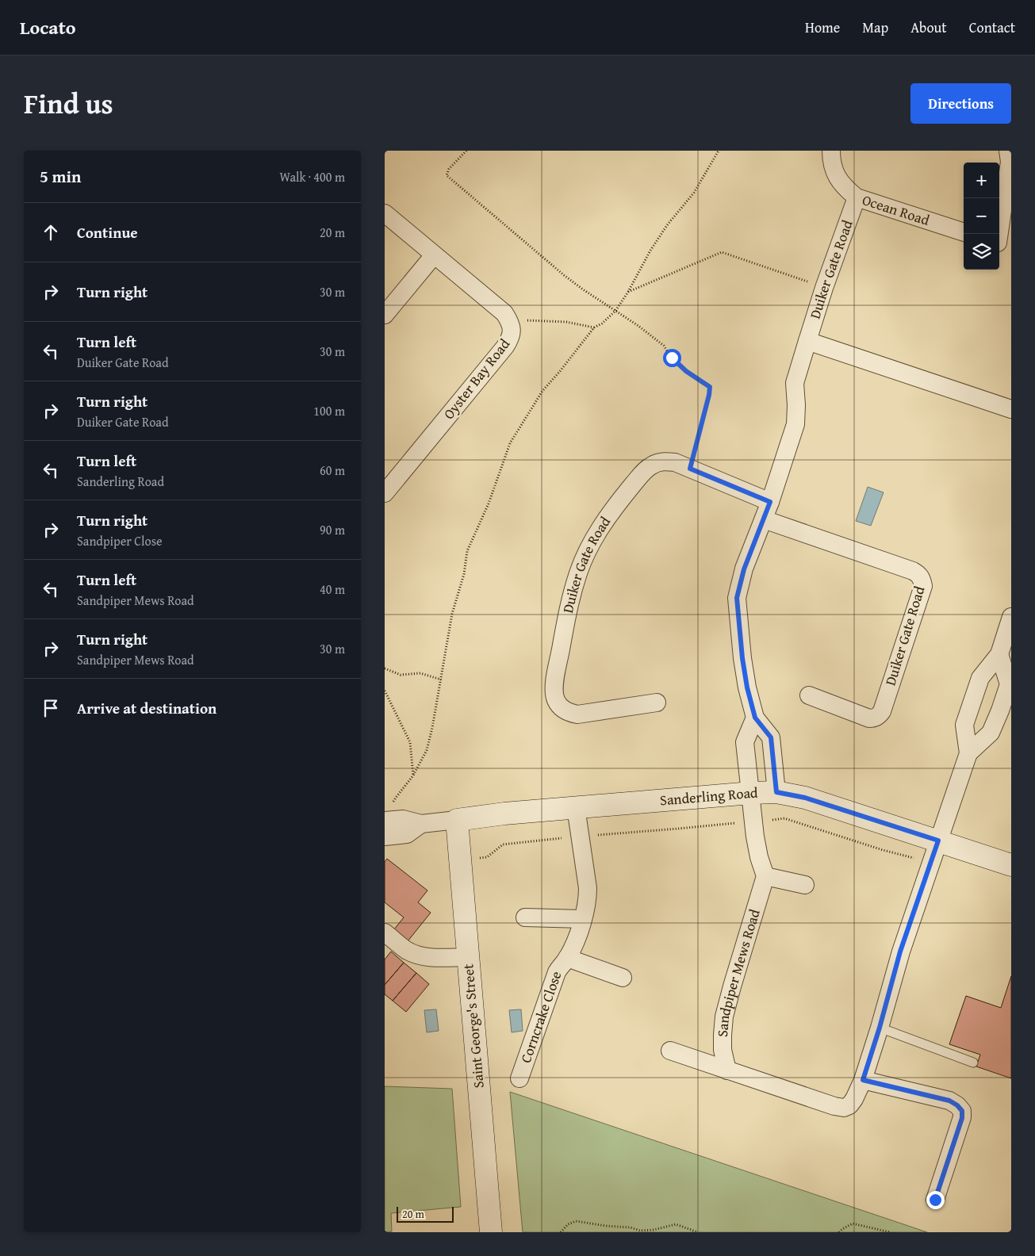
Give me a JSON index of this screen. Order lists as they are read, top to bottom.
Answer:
{
  "streets": {
    "street": [
      "Ocean Road",
      "Duiker Gate Road",
      "Oyster Bay Road",
      "Sanderling Road",
      "Sandpiper Mews Road",
      "Corncrake Close",
      "Saint George's Street"
    ]
  },
  "crossings": [
    ["Ocean Road", "Duiker Gate Road"],
    ["Duiker Gate Road", "Sanderling Road"],
    ["Sanderling Road", "Corncrake Close"],
    ["Sanderling Road", "Saint George's Street"]
  ],
  "scale_bar": "20 m",
  "page": {
    "header": "Locato",
    "nav": [
      "Home",
      "Map",
      "About",
      "Contact"
    ],
    "title": "Find us",
    "buttons": "Directions",
    "heading": ["5 min", "Walk · 400 m"],
    "map_buttons": ["+", "−"],
    "list": [
      ["Continue", "20 m"],
      ["Turn right", "30 m"],
      ["Turn left", "Duiker Gate Road", "30 m"],
      ["Turn right", "Duiker Gate Road", "100 m"],
      ["Turn left", "Sanderling Road", "60 m"],
      ["Turn right", "Sandpiper Close", "90 m"],
      ["Turn left", "Sandpiper Mews Road", "40 m"],
      ["Turn right", "Sandpiper Mews Road", "30 m"],
      "Arrive at destination"
    ],
    "scale": "20 m"
  }
}
